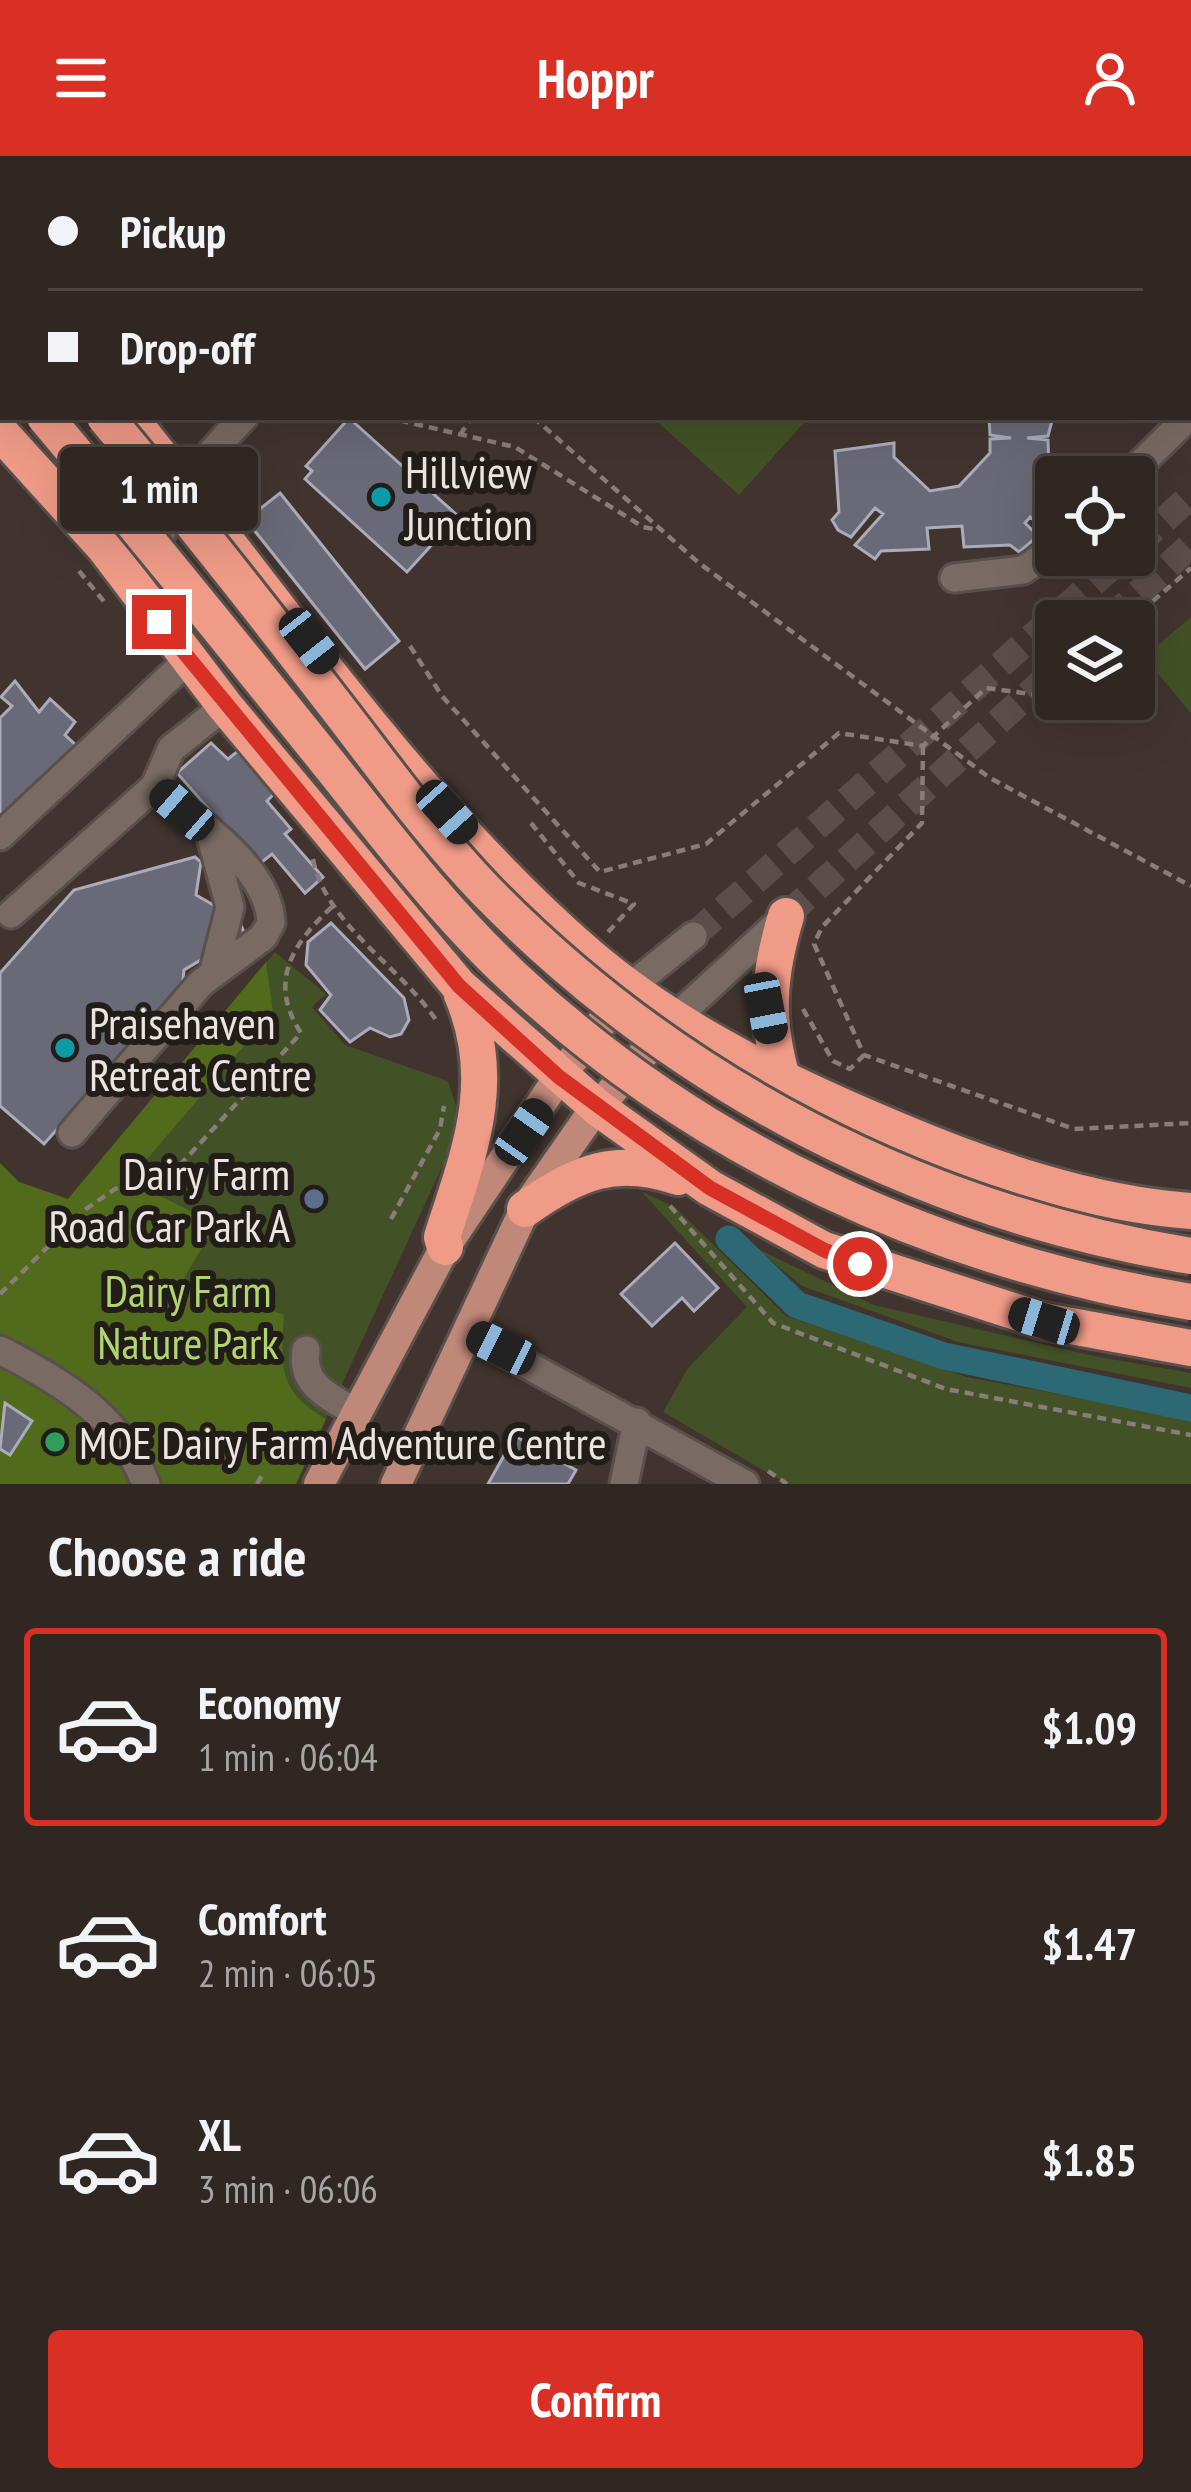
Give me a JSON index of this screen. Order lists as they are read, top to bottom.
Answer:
{
  "parks": ["Dairy Farm Nature Park"],
  "places": [
    "Hillview Junction",
    "Praisehaven Retreat Centre",
    "Dairy Farm Road Car Park A",
    "MOE Dairy Farm Adventure Centre"
  ],
  "page": {
    "header": "Hoppr",
    "banner": ["Pickup", "Drop-off"],
    "bubble": "1 min",
    "heading": "Choose a ride",
    "list": [
      {
        "name": "Economy",
        "note": "1 min · 06:04",
        "value": "$1.09"
      },
      {
        "name": "Comfort",
        "note": "2 min · 06:05",
        "value": "$1.47"
      },
      {
        "name": "XL",
        "note": "3 min · 06:06",
        "value": "$1.85"
      }
    ],
    "buttons": "Confirm"
  }
}
